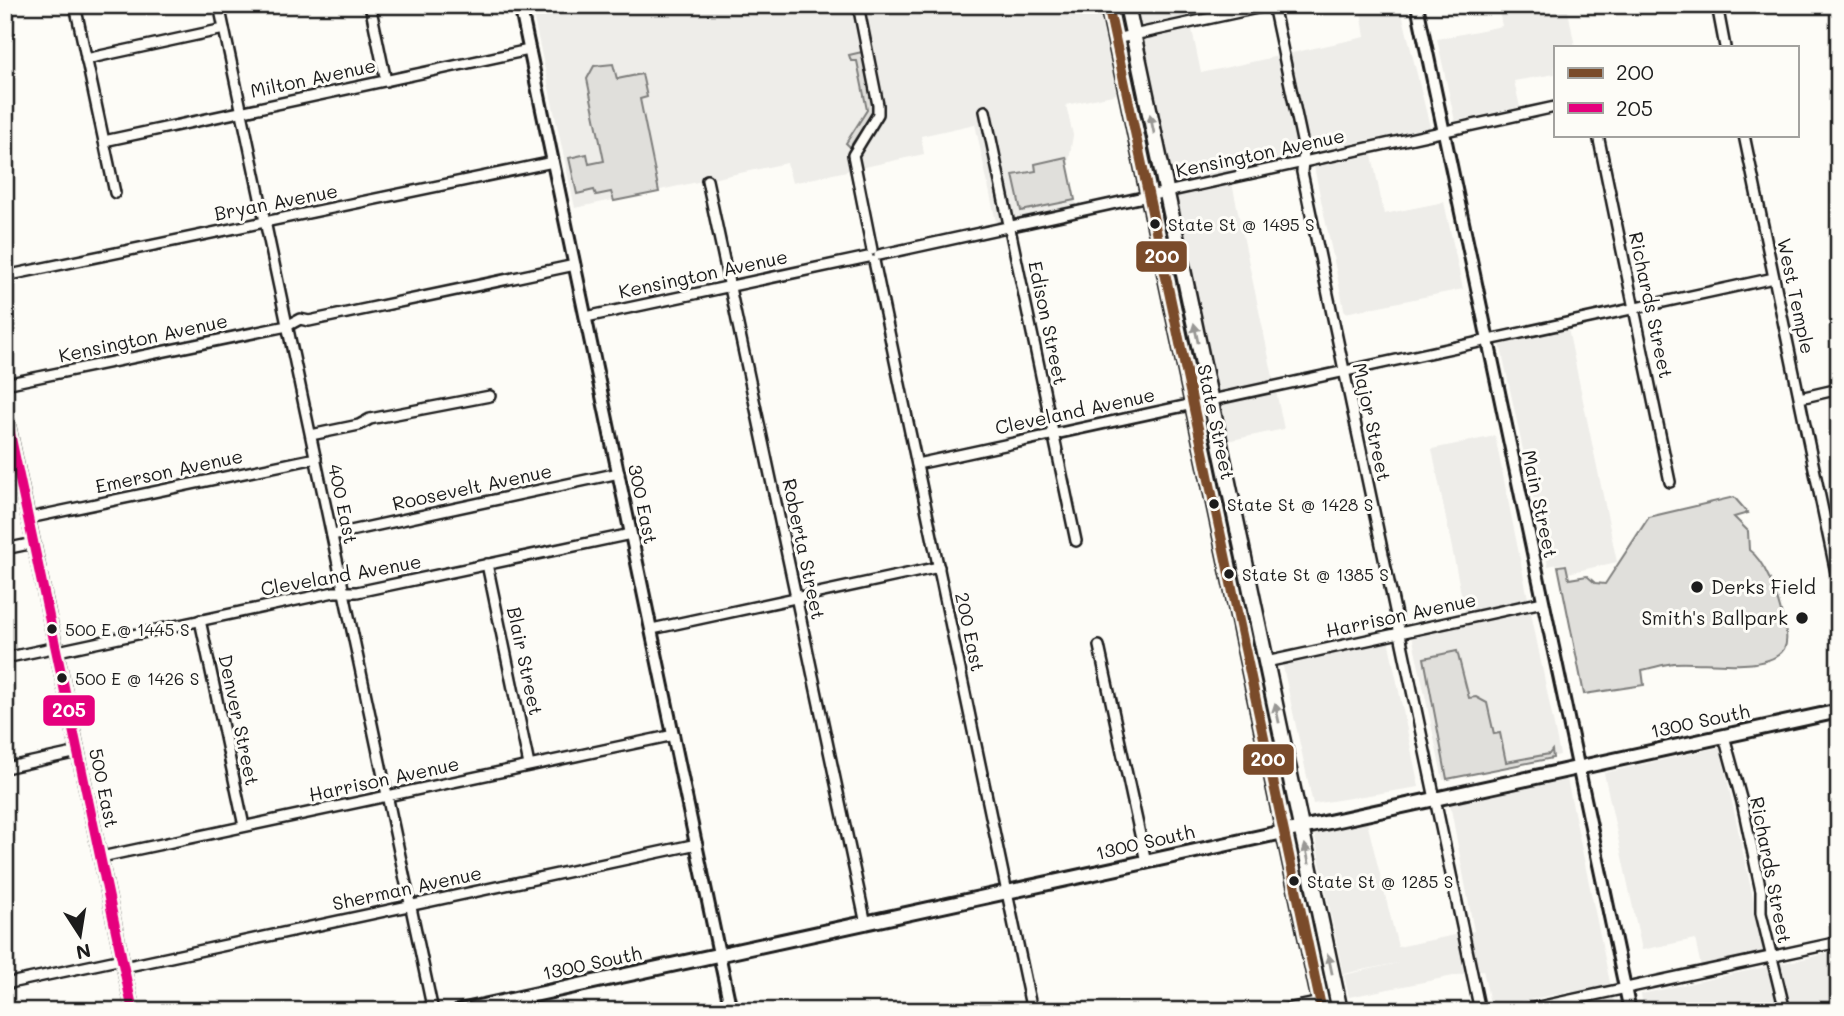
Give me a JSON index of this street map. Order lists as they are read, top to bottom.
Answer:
{
  "streets": {
    "main road": ["State Street", "1300 South"],
    "street": [
      "Milton Avenue",
      "Kensington Avenue",
      "Bryan Avenue",
      "West Temple",
      "Richards Street",
      "Edison Street",
      "Cleveland Avenue",
      "Major Street",
      "Emerson Avenue",
      "Roosevelt Avenue",
      "400 East",
      "300 East",
      "Main Street",
      "Roberta Street",
      "Harrison Avenue",
      "200 East",
      "Blair Street",
      "Denver Street",
      "500 East",
      "Sherman Avenue"
    ]
  },
  "crossings": [
    ["Milton Avenue", "400 East"],
    ["Milton Avenue", "300 East"],
    ["Kensington Avenue", "Edison Street"],
    ["Kensington Avenue", "State Street"],
    ["Kensington Avenue", "Major Street"],
    ["Kensington Avenue", "400 East"],
    ["Kensington Avenue", "300 East"],
    ["Kensington Avenue", "Main Street"],
    ["Kensington Avenue", "Roberta Street"],
    ["Kensington Avenue", "200 East"],
    ["Bryan Avenue", "400 East"],
    ["Bryan Avenue", "300 East"],
    ["West Temple", "Cleveland Avenue"],
    ["Richards Street", "Cleveland Avenue"],
    ["Richards Street", "1300 South"],
    ["Edison Street", "Cleveland Avenue"],
    ["Cleveland Avenue", "State Street"],
    ["Cleveland Avenue", "Major Street"],
    ["Cleveland Avenue", "400 East"],
    ["Cleveland Avenue", "300 East"],
    ["Cleveland Avenue", "Main Street"],
    ["Cleveland Avenue", "200 East"],
    ["Cleveland Avenue", "Blair Street"],
    ["Cleveland Avenue", "Denver Street"],
    ["Cleveland Avenue", "500 East"],
    ["State Street", "Harrison Avenue"],
    ["State Street", "1300 South"],
    ["Major Street", "Harrison Avenue"],
    ["Major Street", "1300 South"],
    ["Emerson Avenue", "400 East"],
    ["Emerson Avenue", "500 East"],
    ["Roosevelt Avenue", "400 East"],
    ["Roosevelt Avenue", "300 East"],
    ["400 East", "Harrison Avenue"],
    ["400 East", "Sherman Avenue"],
    ["300 East", "Harrison Avenue"],
    ["300 East", "1300 South"],
    ["300 East", "Sherman Avenue"],
    ["Main Street", "Harrison Avenue"],
    ["Main Street", "1300 South"],
    ["Roberta Street", "1300 South"],
    ["Harrison Avenue", "Blair Street"],
    ["Harrison Avenue", "Denver Street"],
    ["Harrison Avenue", "500 East"],
    ["200 East", "1300 South"],
    ["500 East", "Sherman Avenue"]
  ],
  "places": [
    "State St @ 1495 S",
    "State St @ 1428 S",
    "State St @ 1385 S",
    "Derks Field",
    "Smith's Ballpark",
    "500 E @ 1445 S",
    "500 E @ 1426 S",
    "State St @ 1285 S"
  ],
  "lines": ["transit line 200", "transit line 205"],
  "legend": ["200", "205"],
  "north": "bottom"
}
